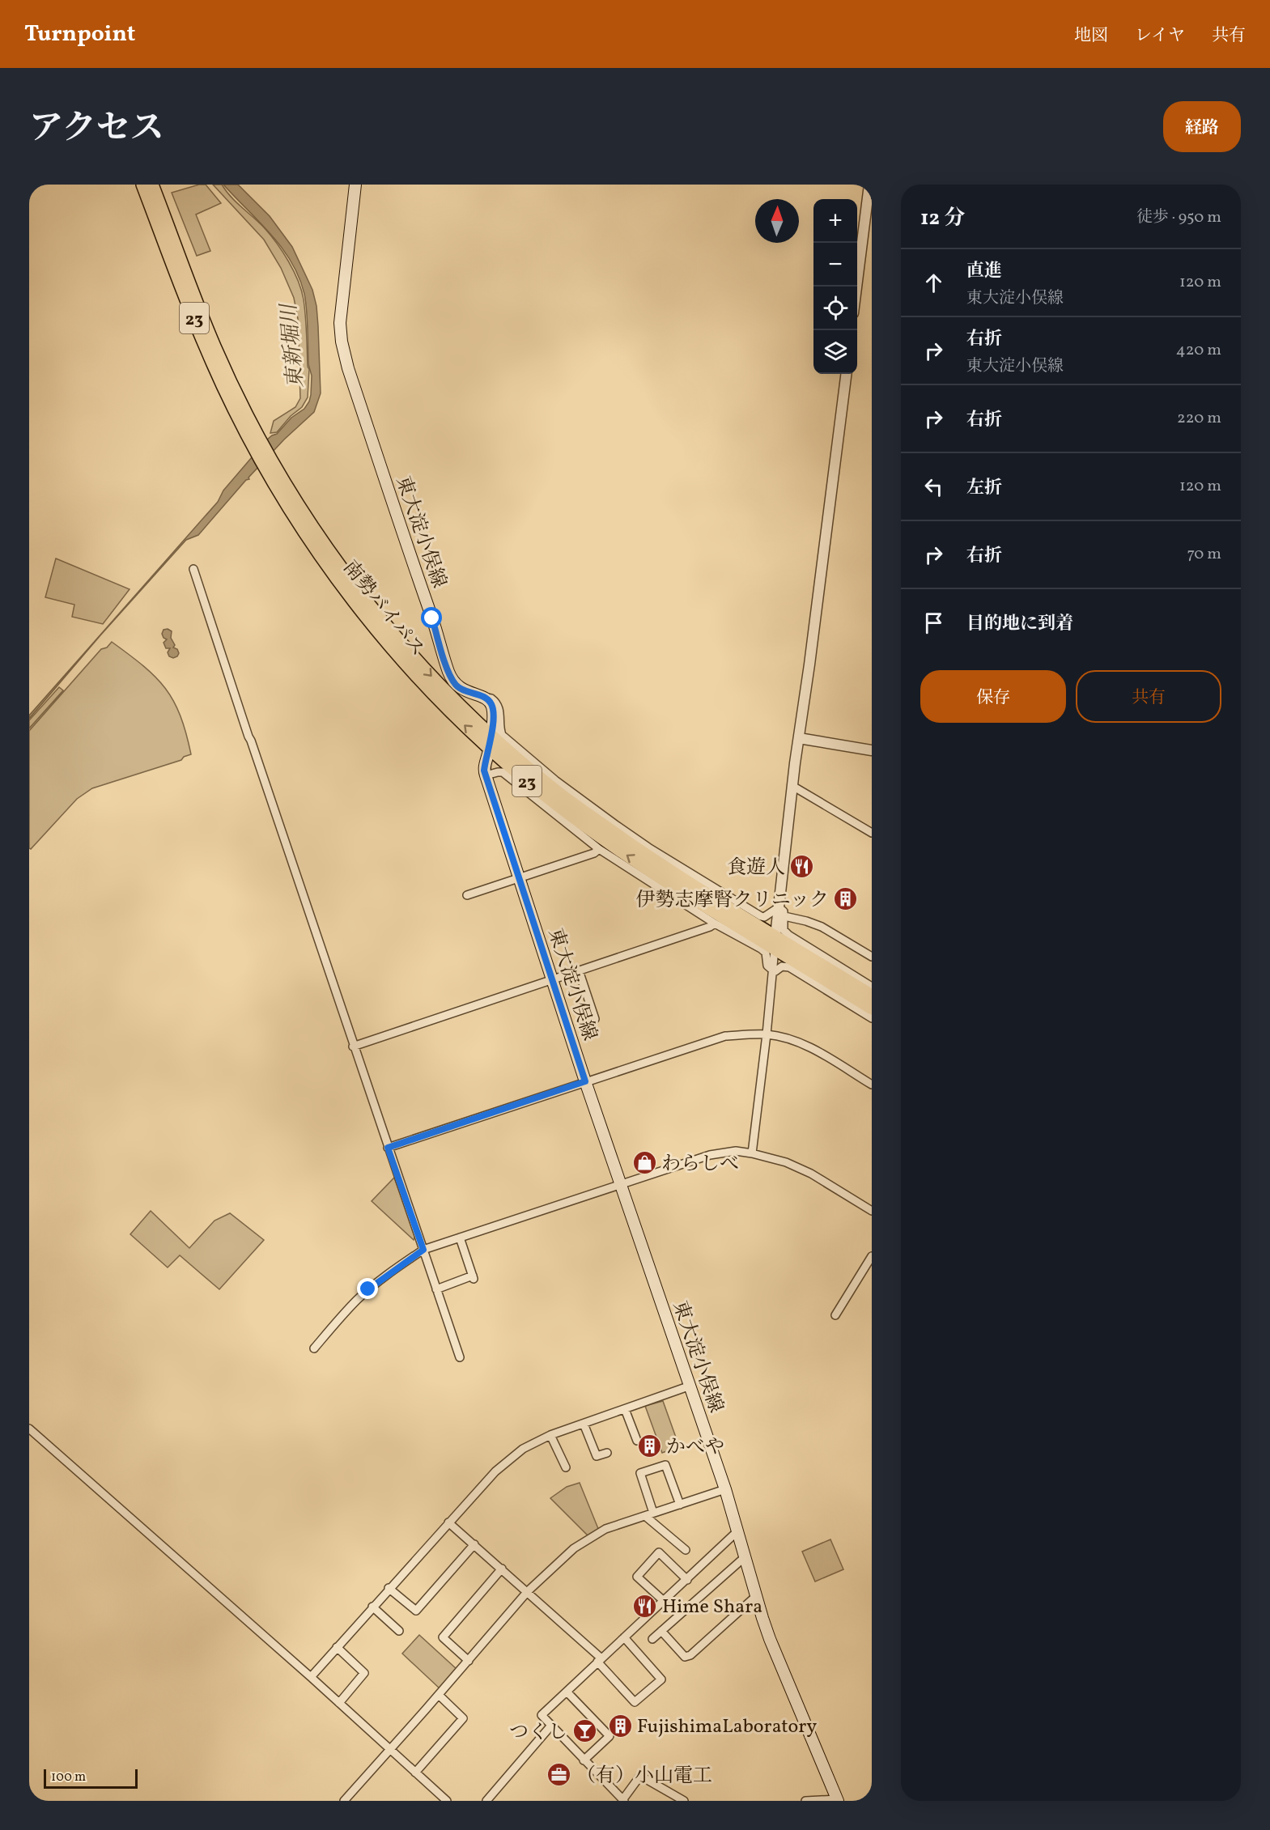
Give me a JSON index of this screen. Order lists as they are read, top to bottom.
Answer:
{
  "streets": {
    "highway": ["23", "南勢バイパス"],
    "main road": ["東大淀小俣線"]
  },
  "crossings": [
    ["東大淀小俣線", "南勢バイパス"]
  ],
  "water": ["東新堀川"],
  "places": {
    "restaurant": ["食遊人", "Hime Shara"],
    "building": ["伊勢志摩腎クリニック", "かべや", "FujishimaLaboratory"],
    "shop": ["わらしべ"],
    "bar": ["つくし"],
    "office": ["（有）小山電工"]
  },
  "scale_bar": "100 m",
  "north": "top",
  "page": {
    "header": "Turnpoint",
    "nav": ["地図", "レイヤ", "共有"],
    "title": "アクセス",
    "buttons": [
      "経路",
      ["保存", "共有"]
    ],
    "heading": ["12 分", "徒歩 · 950 m"],
    "map_buttons": ["+", "−"],
    "list": [
      ["直進", "東大淀小俣線", "120 m"],
      ["右折", "東大淀小俣線", "420 m"],
      ["右折", "220 m"],
      ["左折", "120 m"],
      ["右折", "70 m"],
      "目的地に到着"
    ],
    "scale": "100 m"
  }
}
